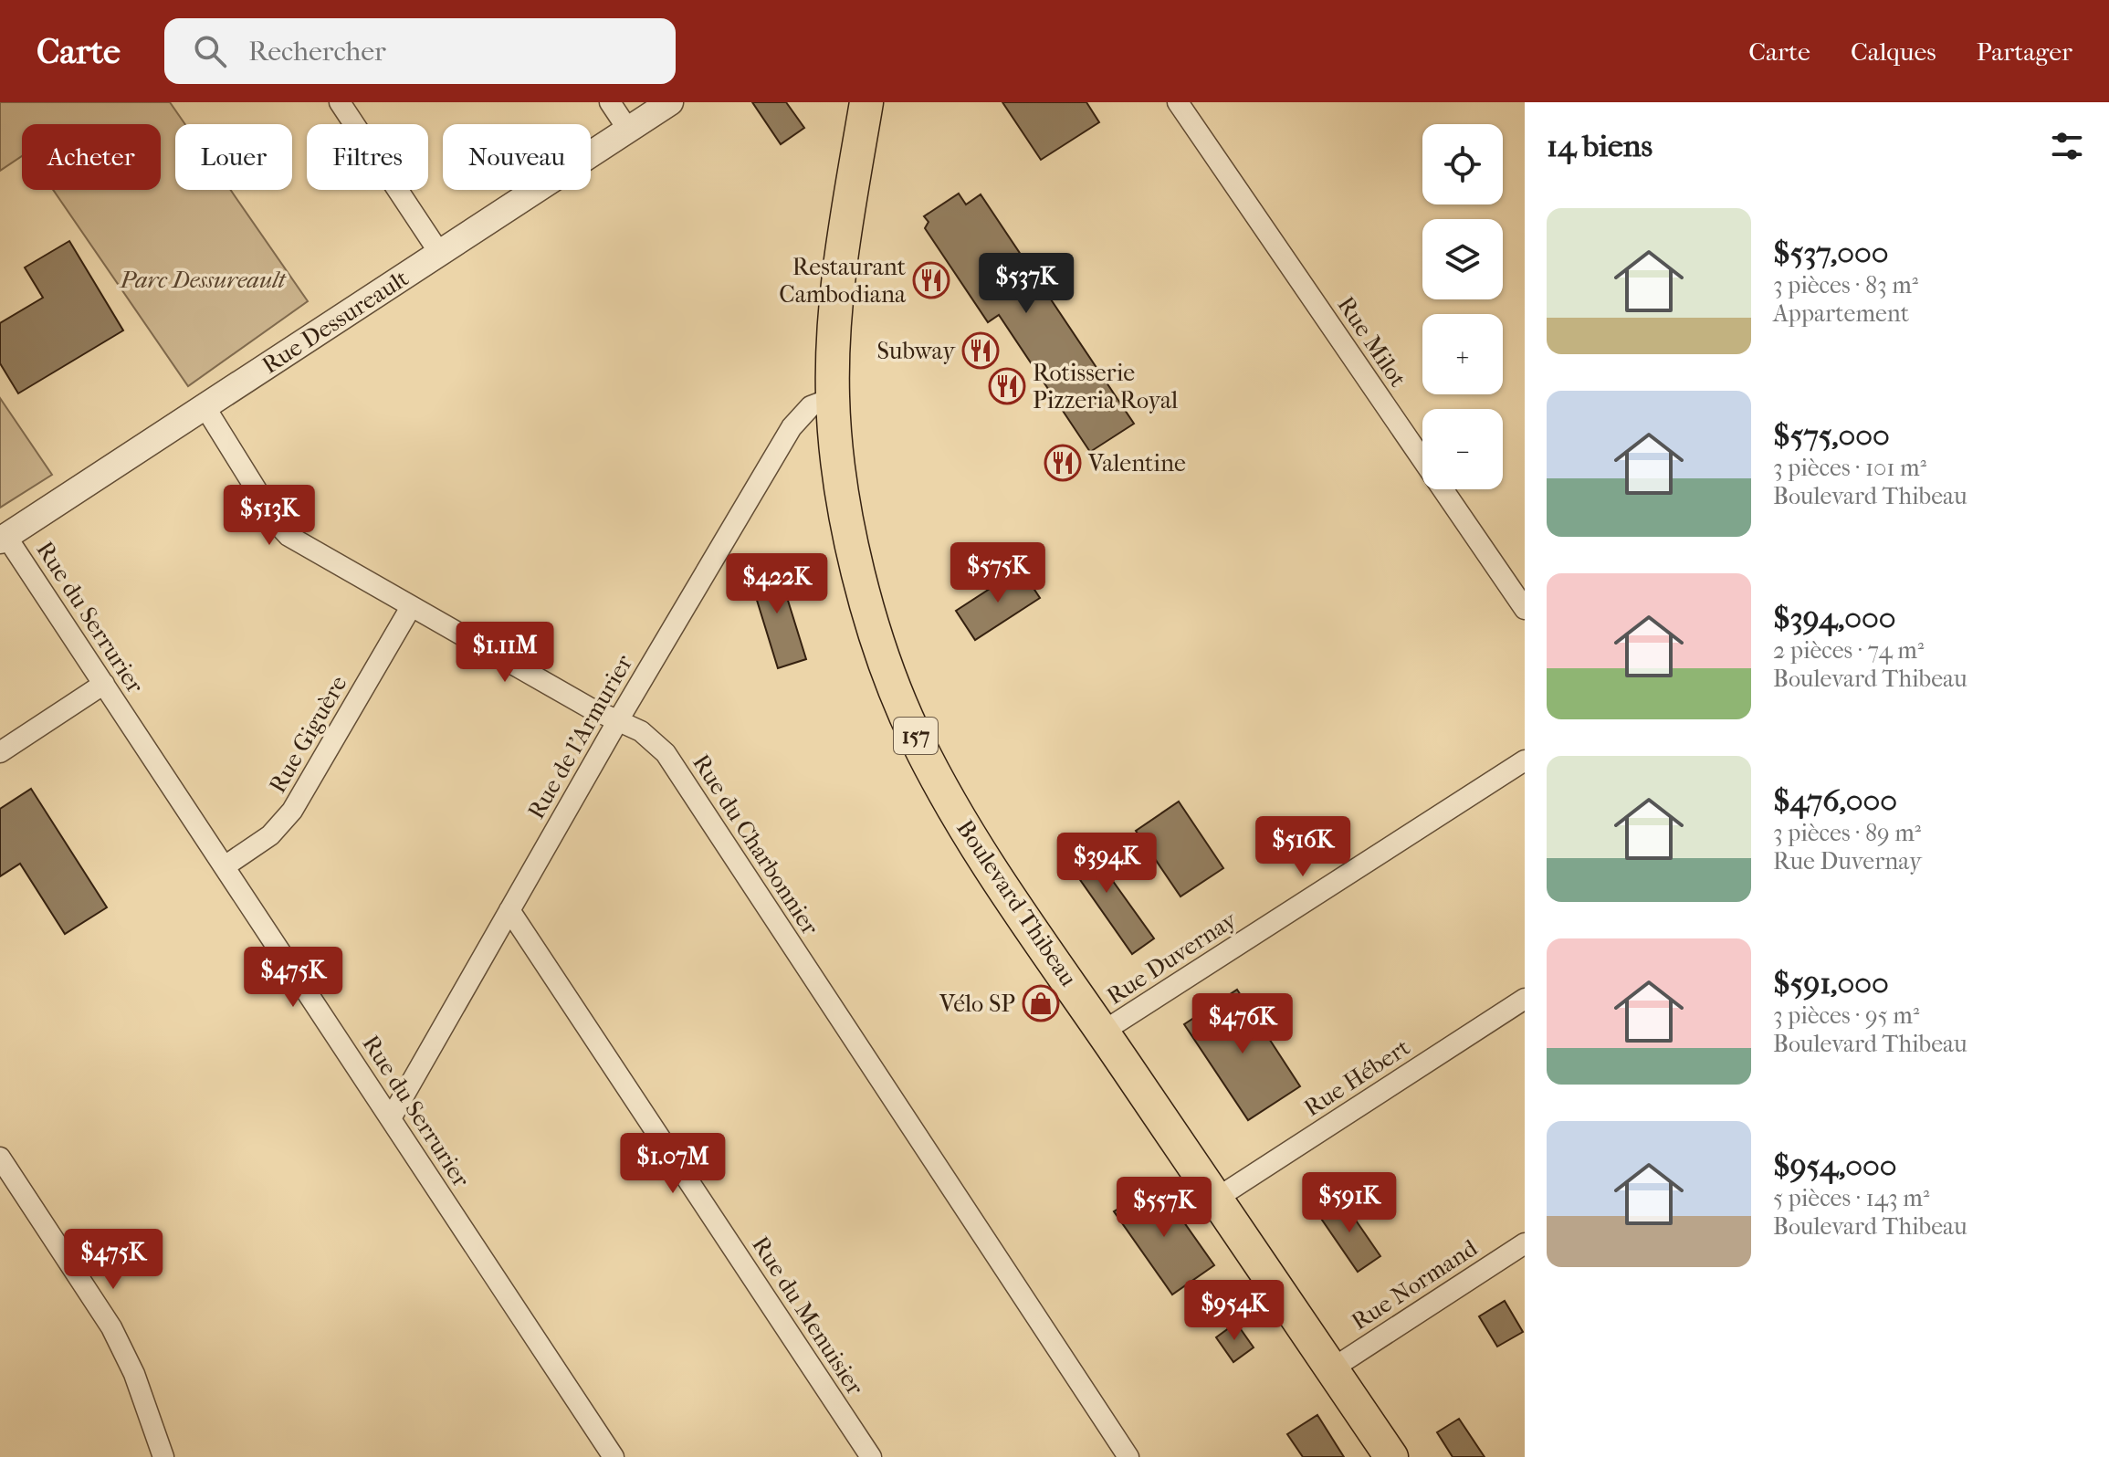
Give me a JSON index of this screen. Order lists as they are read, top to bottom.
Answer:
{
  "streets": {
    "main road": ["157", "Boulevard Thibeau"],
    "street": [
      "Rue Dessureault",
      "Rue Milot",
      "Rue du Serrurier",
      "Rue Giguère",
      "Rue de l'Armurier",
      "Rue du Charbonnier",
      "Rue Duvernay",
      "Rue Hébert",
      "Rue Normand",
      "Rue du Menuisier"
    ]
  },
  "crossings": [
    ["Rue Dessureault", "Rue du Serrurier"],
    ["Rue Dessureault", "Rue du Charbonnier"],
    ["Rue du Serrurier", "Rue Giguère"],
    ["Rue du Serrurier", "Rue de l'Armurier"],
    ["Rue Giguère", "Rue du Charbonnier"],
    ["Rue de l'Armurier", "Rue du Charbonnier"],
    ["Rue de l'Armurier", "Boulevard Thibeau"],
    ["Rue de l'Armurier", "Rue du Menuisier"],
    ["Boulevard Thibeau", "Rue Duvernay"],
    ["Boulevard Thibeau", "Rue Hébert"],
    ["Boulevard Thibeau", "Rue Normand"]
  ],
  "parks": ["Parc Dessureault"],
  "places": {
    "restaurant": [
      "Restaurant Cambodiana",
      "Subway",
      "Rotisserie Pizzeria Royal",
      "Valentine"
    ],
    "shop": ["Vélo SP"]
  },
  "page": {
    "header": "Carte",
    "search": "Rechercher",
    "nav": ["Carte", "Calques", "Partager"],
    "heading": "14 biens",
    "map_buttons": ["+", "−"],
    "chip": [
      "Acheter",
      "Louer",
      "Filtres",
      "Nouveau"
    ],
    "list": [
      {
        "name": "$537,000",
        "note": "3 pièces · 83 m² · Appartement"
      },
      {
        "name": "$575,000",
        "note": "3 pièces · 101 m² · Boulevard Thibeau"
      },
      {
        "name": "$394,000",
        "note": "2 pièces · 74 m² · Boulevard Thibeau"
      },
      {
        "name": "$476,000",
        "note": "3 pièces · 89 m² · Rue Duvernay"
      },
      {
        "name": "$591,000",
        "note": "3 pièces · 95 m² · Boulevard Thibeau"
      },
      {
        "name": "$954,000",
        "note": "5 pièces · 143 m² · Boulevard Thibeau"
      }
    ],
    "price": [
      "$537K",
      "$513K",
      "$575K",
      "$422K",
      "$1.11M",
      "$516K",
      "$394K",
      "$475K",
      "$476K",
      "$1.07M",
      "$591K",
      "$557K",
      "$475K",
      "$954K"
    ]
  }
}
